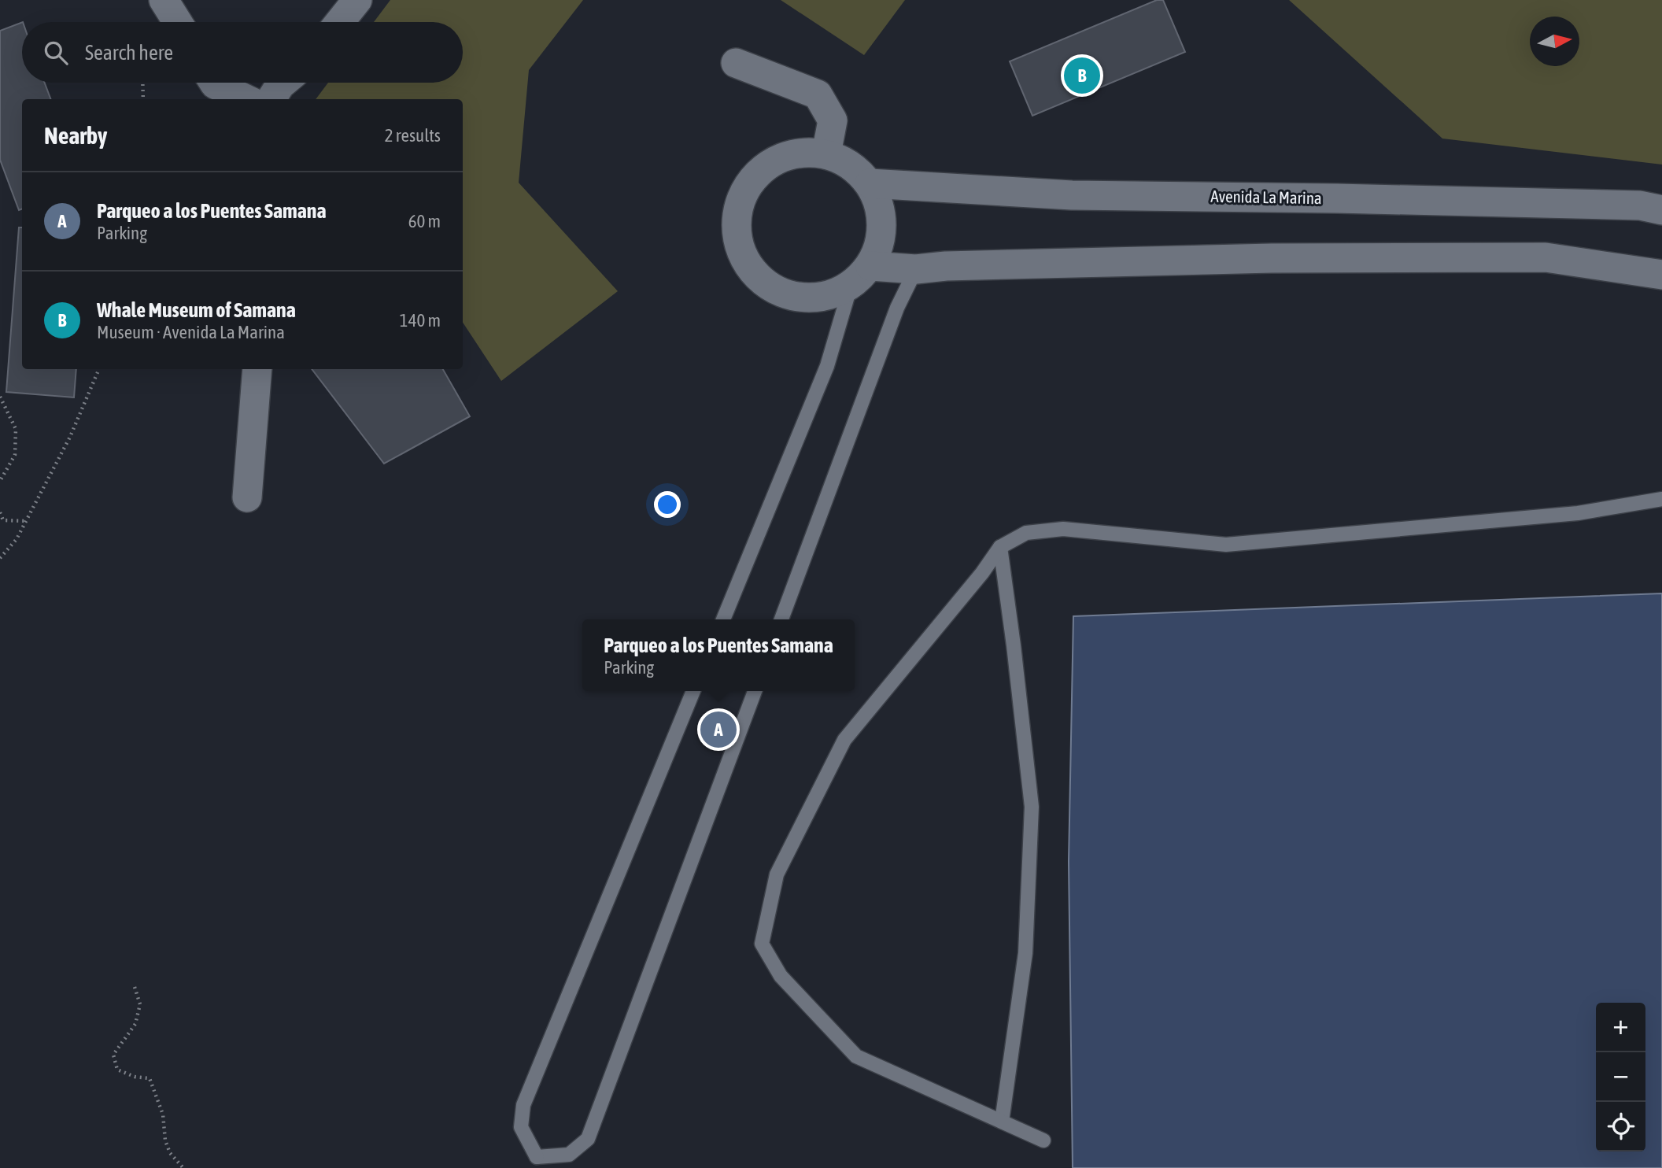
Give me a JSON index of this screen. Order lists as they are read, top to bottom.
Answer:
{
  "streets": {
    "street": ["Avenida La Marina"]
  },
  "north": "right",
  "page": {
    "search": "Search here",
    "pins": ["B", "A"],
    "heading": ["Nearby", "2 results"],
    "list": [
      {
        "mark": "A",
        "name": "Parqueo a los Puentes Samana",
        "note": "Parking",
        "value": "60 m"
      },
      {
        "mark": "B",
        "name": "Whale Museum of Samana",
        "note": "Museum · Avenida La Marina",
        "value": "140 m"
      }
    ],
    "popup": ["Parqueo a los Puentes Samana", "Parking"],
    "map_buttons": ["+", "−"]
  }
}
